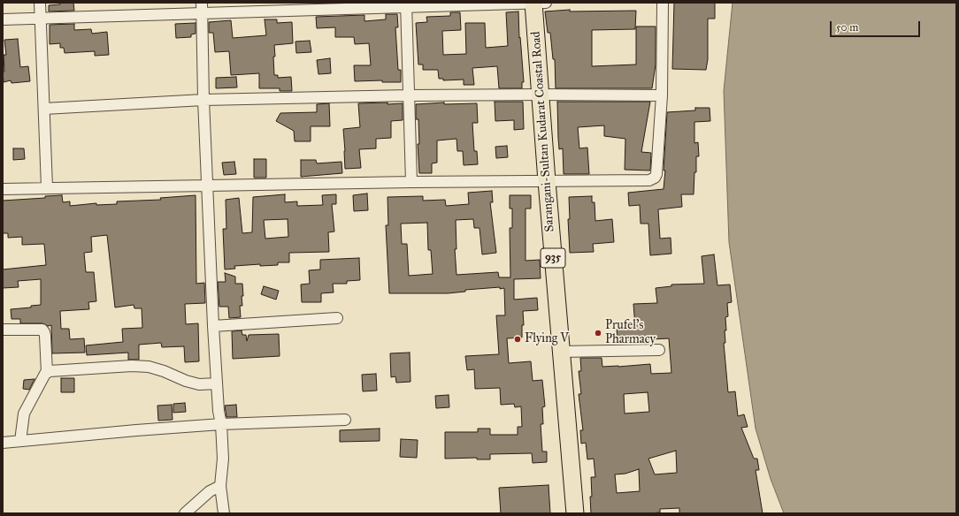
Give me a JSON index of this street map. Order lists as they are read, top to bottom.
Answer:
{
  "streets": {
    "main road": ["Sarangani-Sultan Kudarat Coastal Road", "935"]
  },
  "places": ["Prufel's Pharmacy", "Flying V"],
  "scale_bar": "50 m"
}
